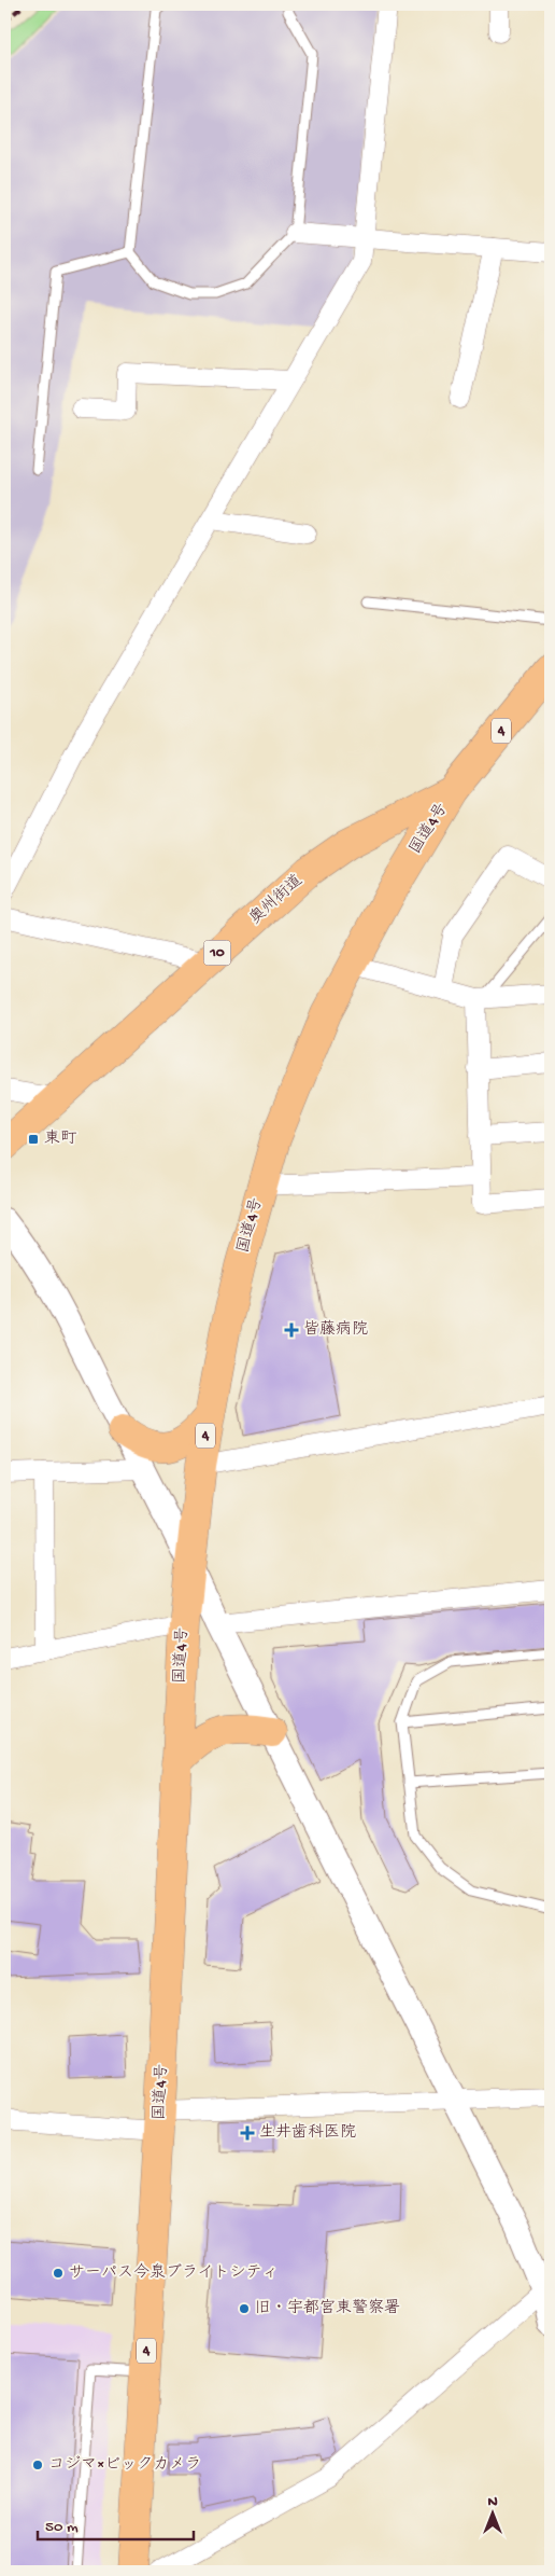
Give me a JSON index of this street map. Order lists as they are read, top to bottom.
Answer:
{
  "streets": {
    "main road": [
      "4",
      "国道4号",
      "奥州街道",
      "10"
    ]
  },
  "crossings": [
    ["国道4号", "奥州街道"]
  ],
  "places": {
    "transit": ["東町"],
    "health": ["皆藤病院", "生井歯科医院"],
    "other": ["サーパス今泉ブライトシティ", "旧・宇都宮東警察署", "コジマ×ビックカメラ"]
  },
  "scale_bar": "50 m",
  "north": "top"
}
